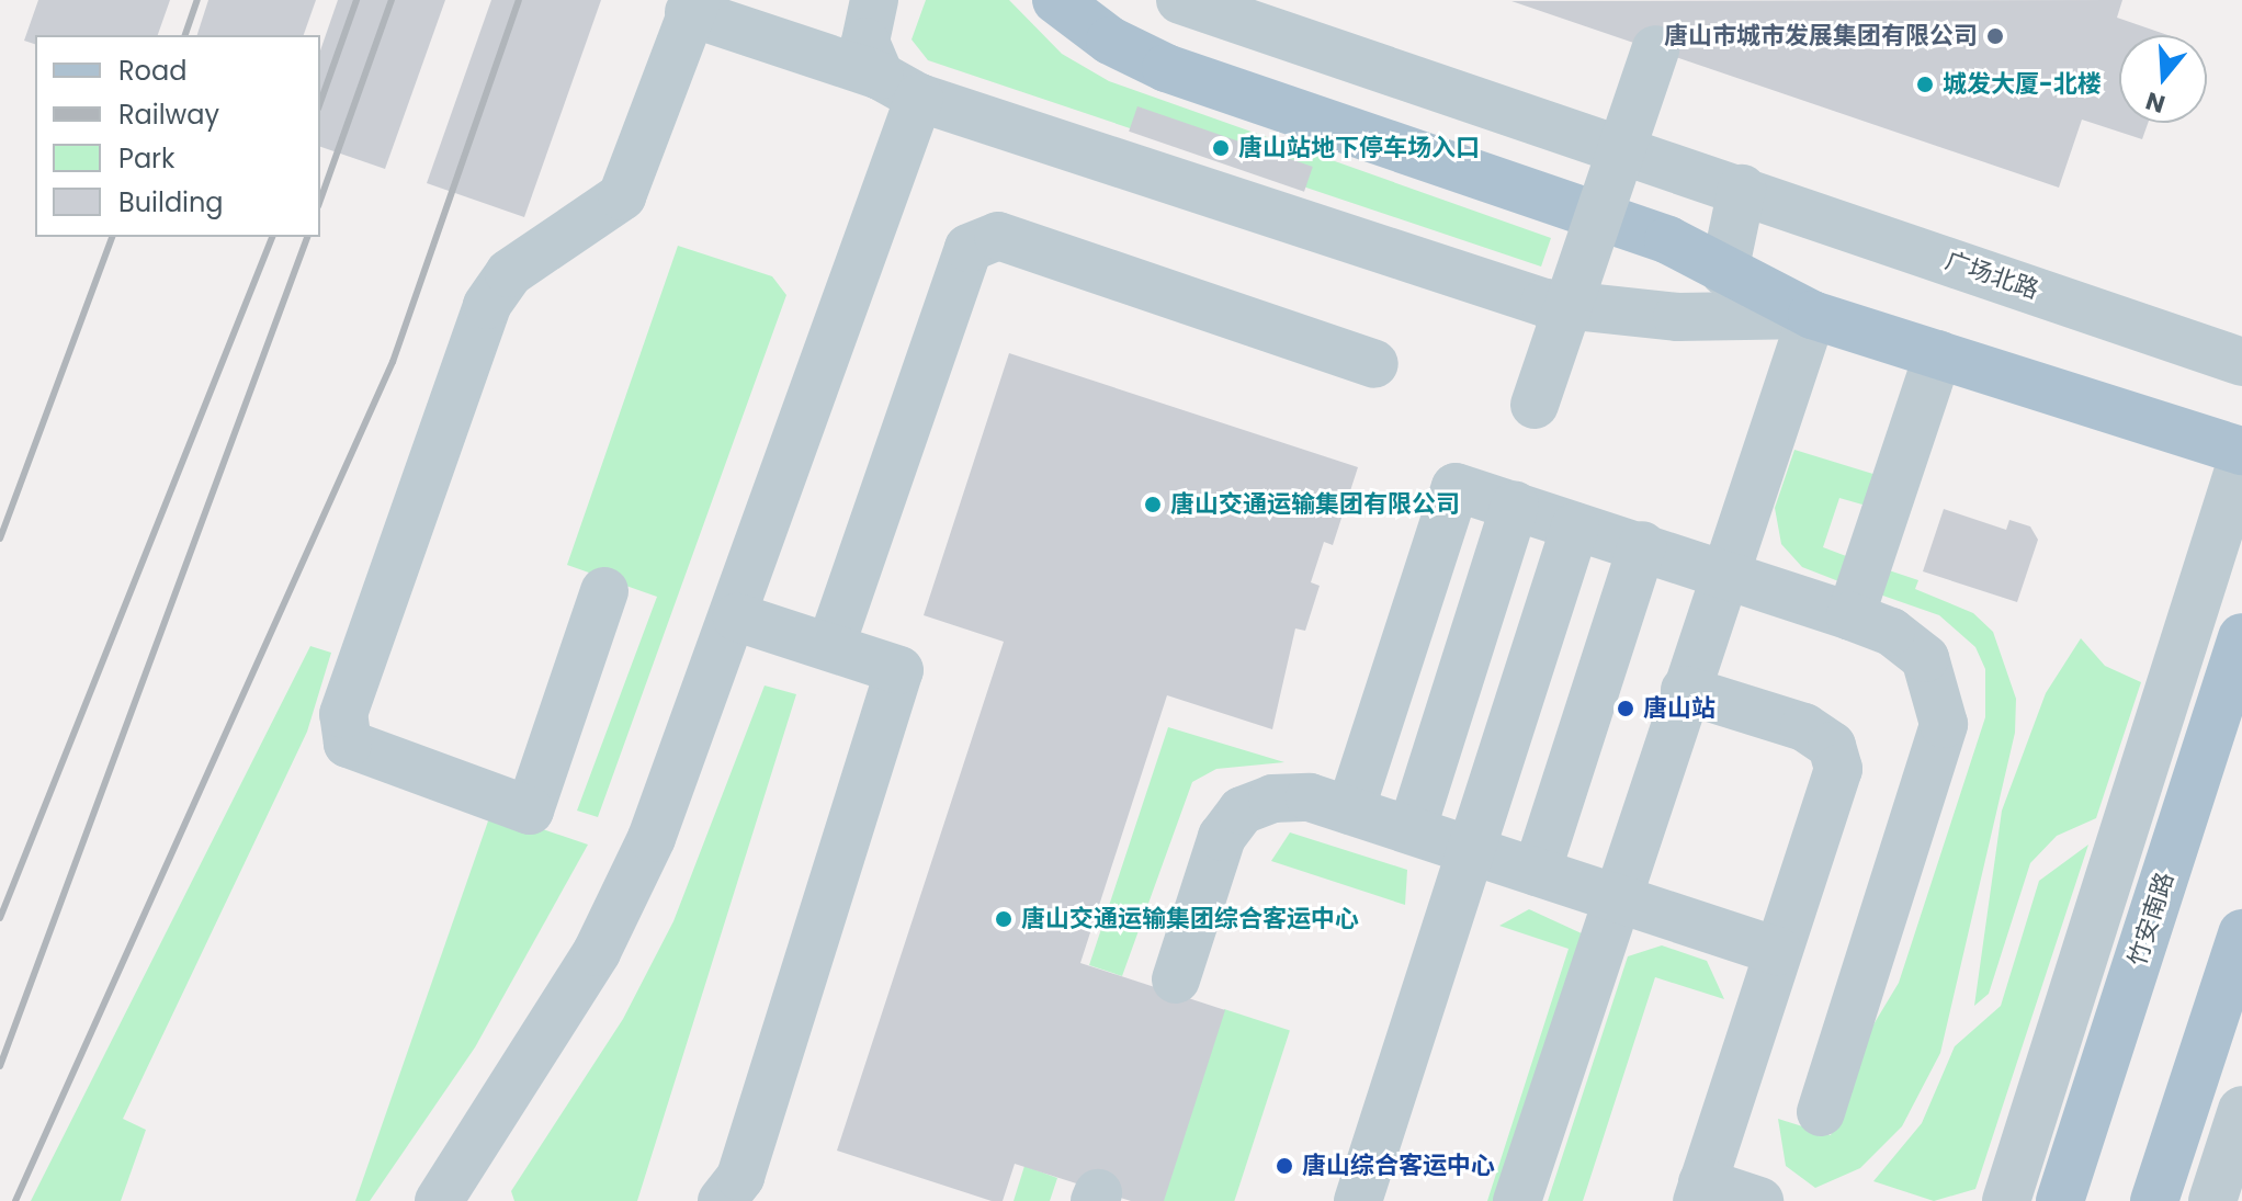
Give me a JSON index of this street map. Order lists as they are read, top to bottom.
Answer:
{
  "streets": {
    "main road": ["竹安南路"],
    "street": ["广场北路"]
  },
  "places": [
    "唐山市城市发展集团有限公司",
    "城发大厦-北楼",
    "唐山站地下停车场入口",
    "唐山交通运输集团有限公司",
    "唐山站",
    "唐山交通运输集团综合客运中心",
    "唐山综合客运中心"
  ],
  "legend": [
    "Road",
    "Railway",
    "Park",
    "Building"
  ],
  "north": "bottom"
}
